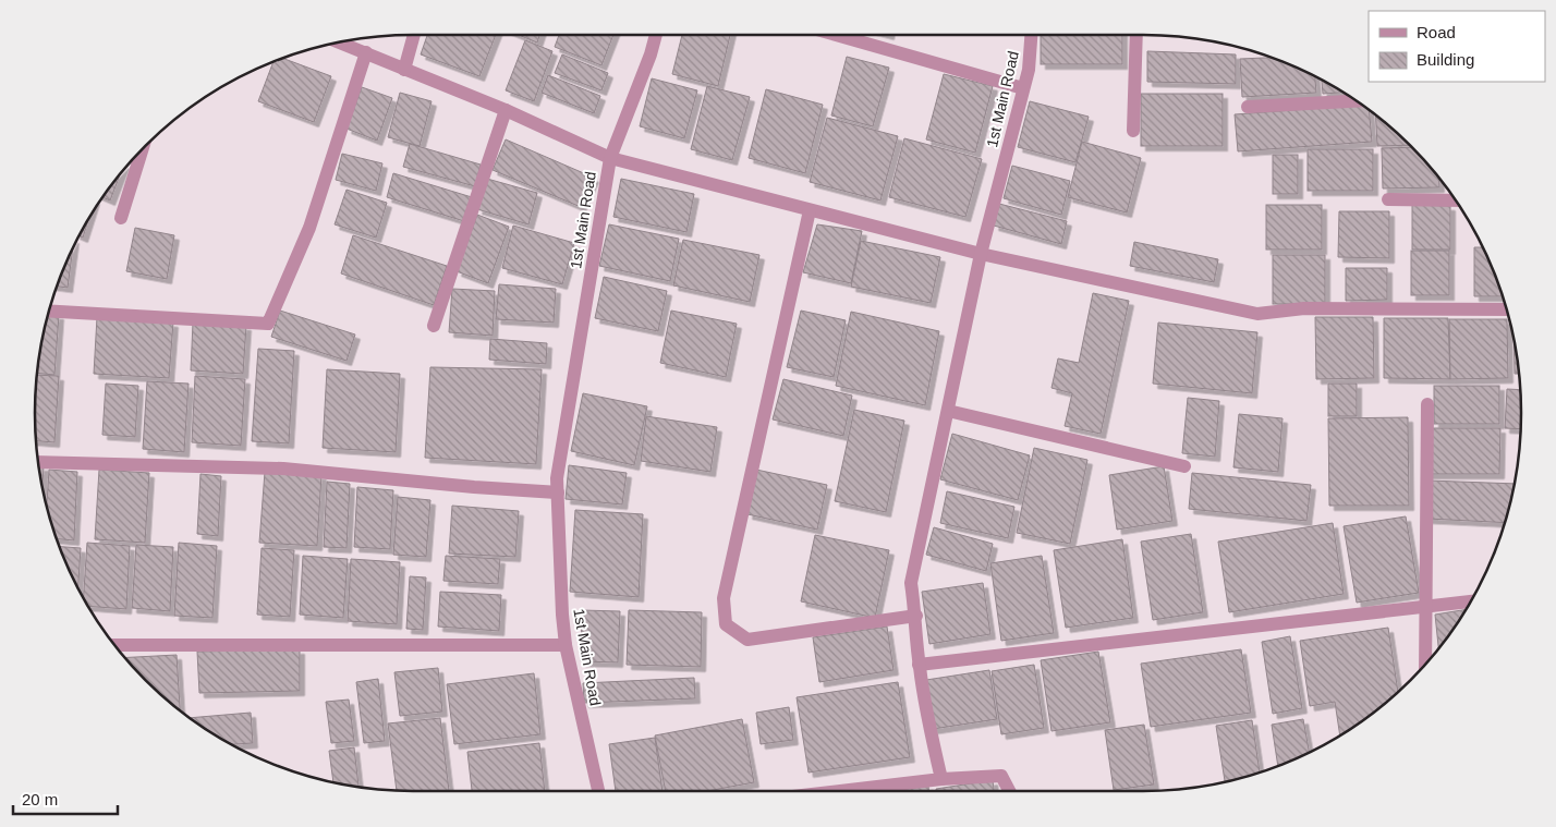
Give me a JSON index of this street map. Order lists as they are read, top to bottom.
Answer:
{
  "streets": {
    "street": ["1st Main Road"]
  },
  "legend": ["Road", "Building"],
  "scale_bar": "20 m"
}
